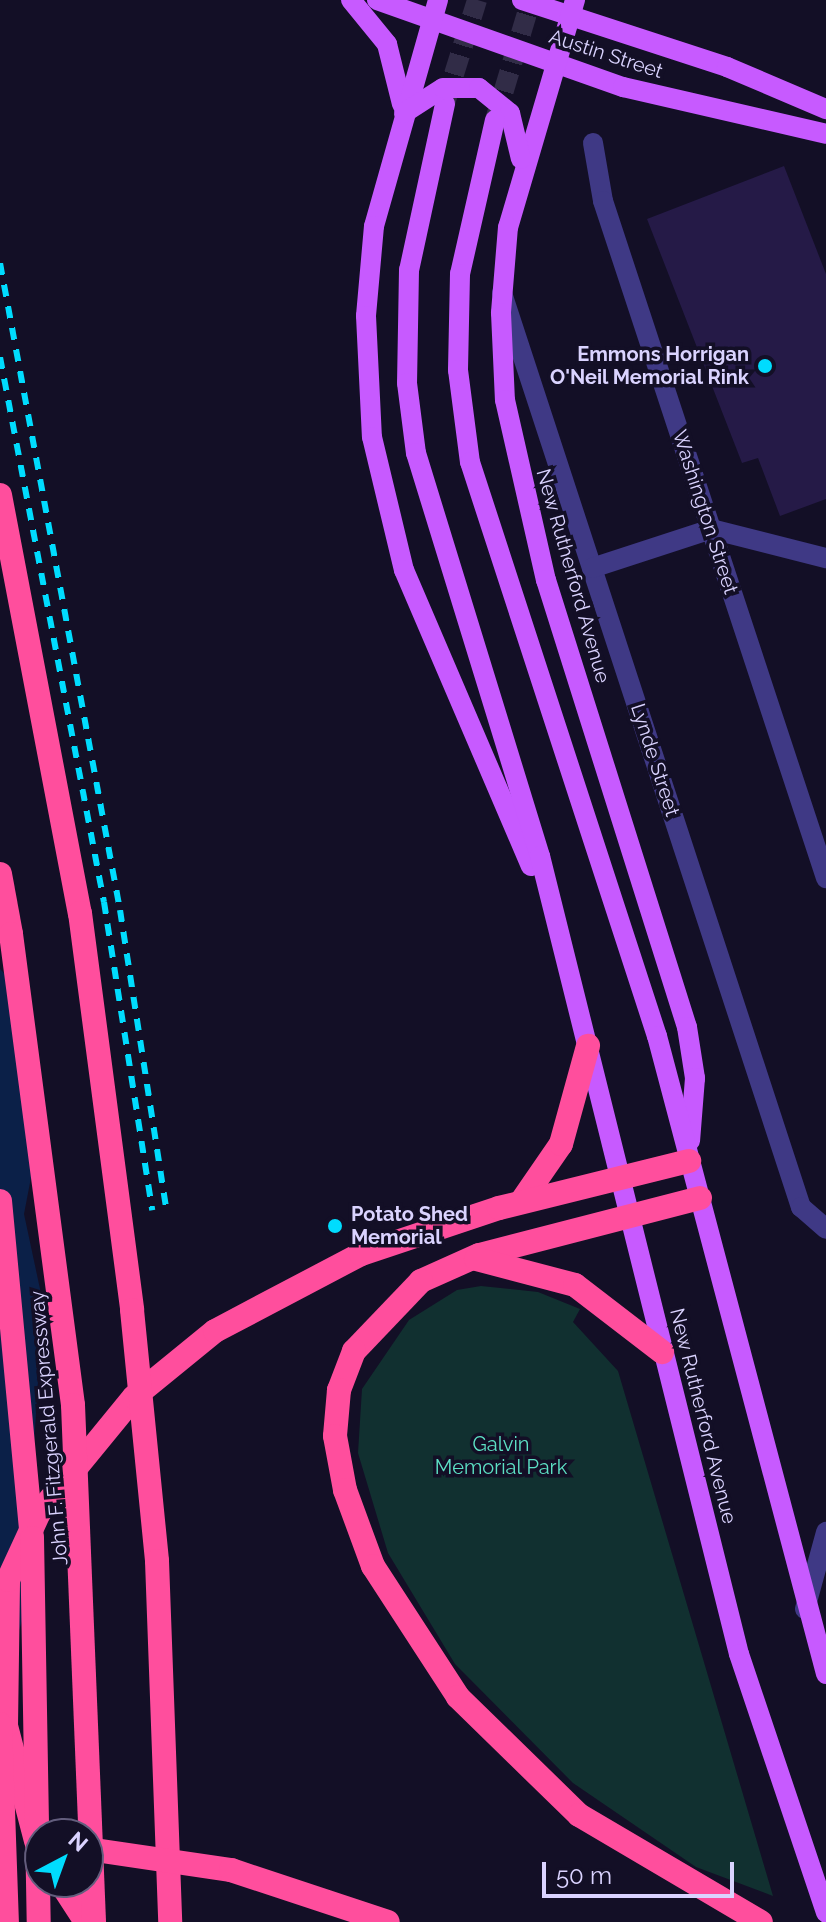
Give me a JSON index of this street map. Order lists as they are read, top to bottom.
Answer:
{
  "streets": {
    "highway": ["John F. Fitzgerald Expressway"],
    "main road": ["Austin Street", "New Rutherford Avenue"],
    "street": ["Washington Street", "Lynde Street"]
  },
  "crossings": [
    ["Austin Street", "New Rutherford Avenue"],
    ["New Rutherford Avenue", "Lynde Street"]
  ],
  "parks": ["Galvin Memorial Park"],
  "places": ["Emmons Horrigan O'Neil Memorial Rink", "Potato Shed Memorial"],
  "scale_bar": "50 m",
  "north": "top right"
}
